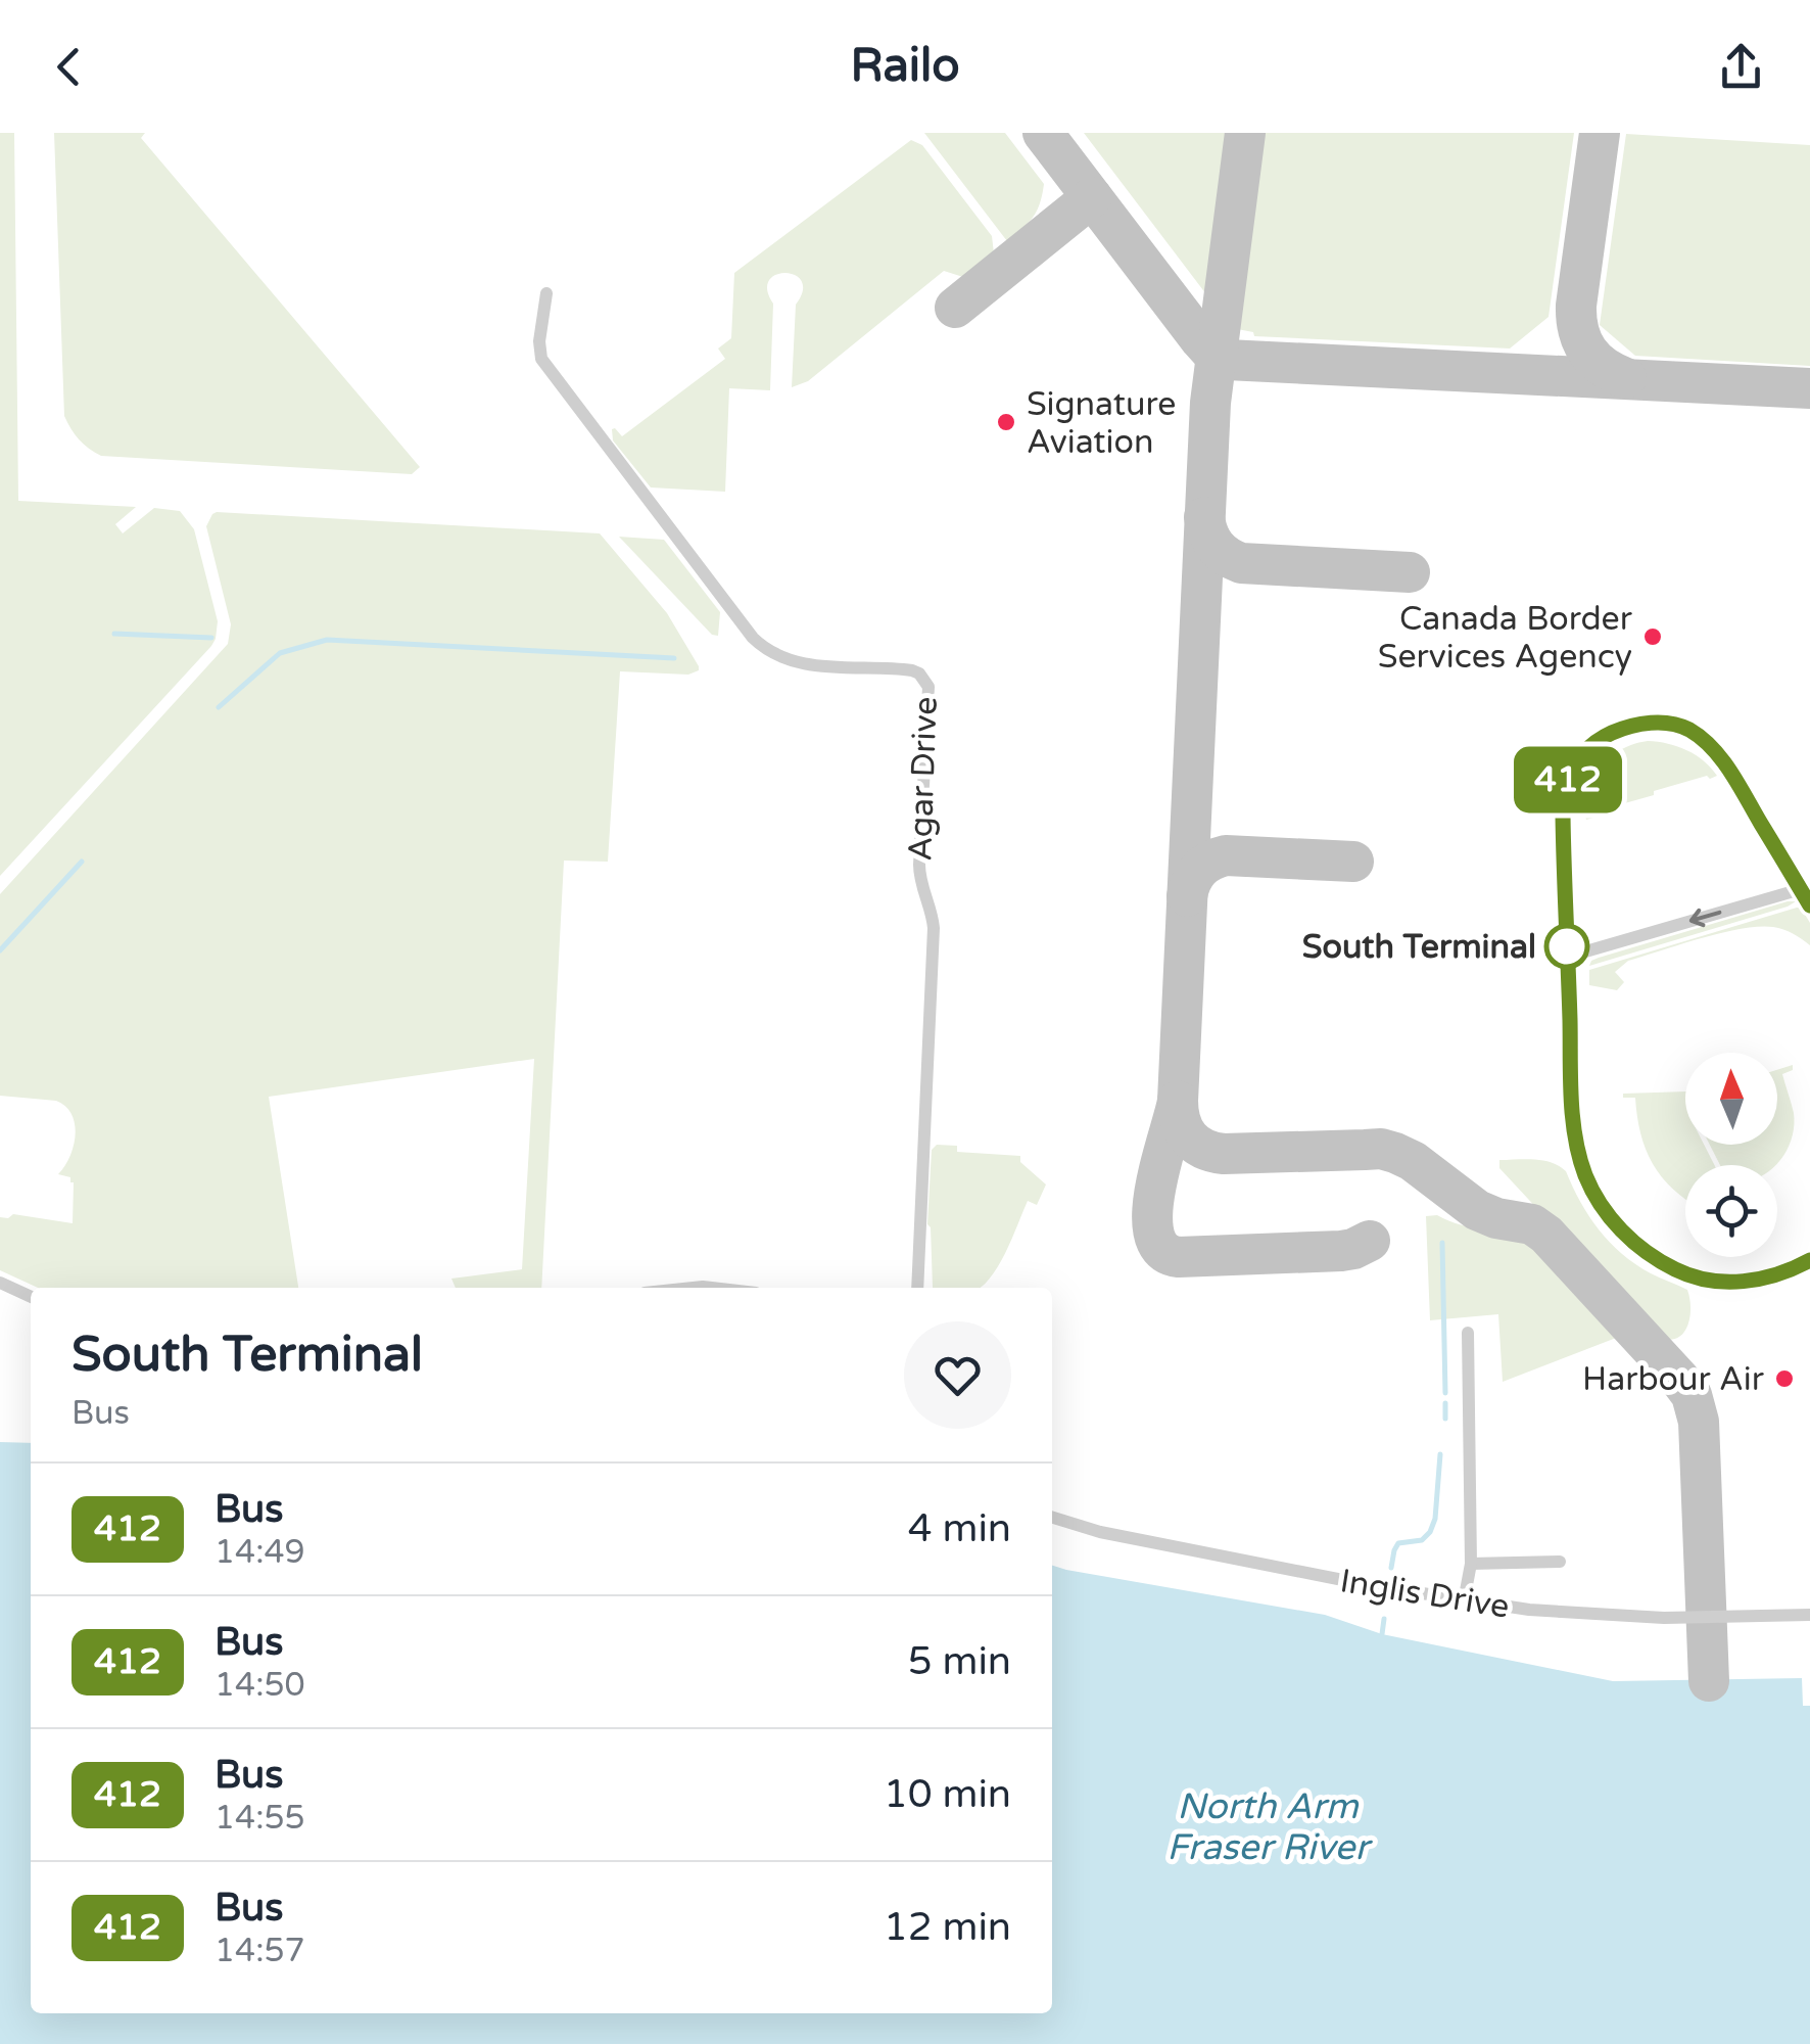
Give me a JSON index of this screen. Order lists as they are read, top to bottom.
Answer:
{
  "streets": {
    "street": ["Agar Drive", "Inglis Drive"]
  },
  "water": ["North Arm Fraser River"],
  "places": [
    "Signature Aviation",
    "Canada Border Services Agency",
    "South Terminal",
    "Harbour Air"
  ],
  "lines": ["bus line 412"],
  "north": "top",
  "page": {
    "header": "Railo",
    "on_map": "412",
    "heading": ["South Terminal", "Bus"],
    "list": [
      {
        "mark": "412",
        "name": "Bus",
        "note": "14:49",
        "value": "4 min"
      },
      {
        "mark": "412",
        "name": "Bus",
        "note": "14:50",
        "value": "5 min"
      },
      {
        "mark": "412",
        "name": "Bus",
        "note": "14:55",
        "value": "10 min"
      },
      {
        "mark": "412",
        "name": "Bus",
        "note": "14:57",
        "value": "12 min"
      }
    ]
  }
}
